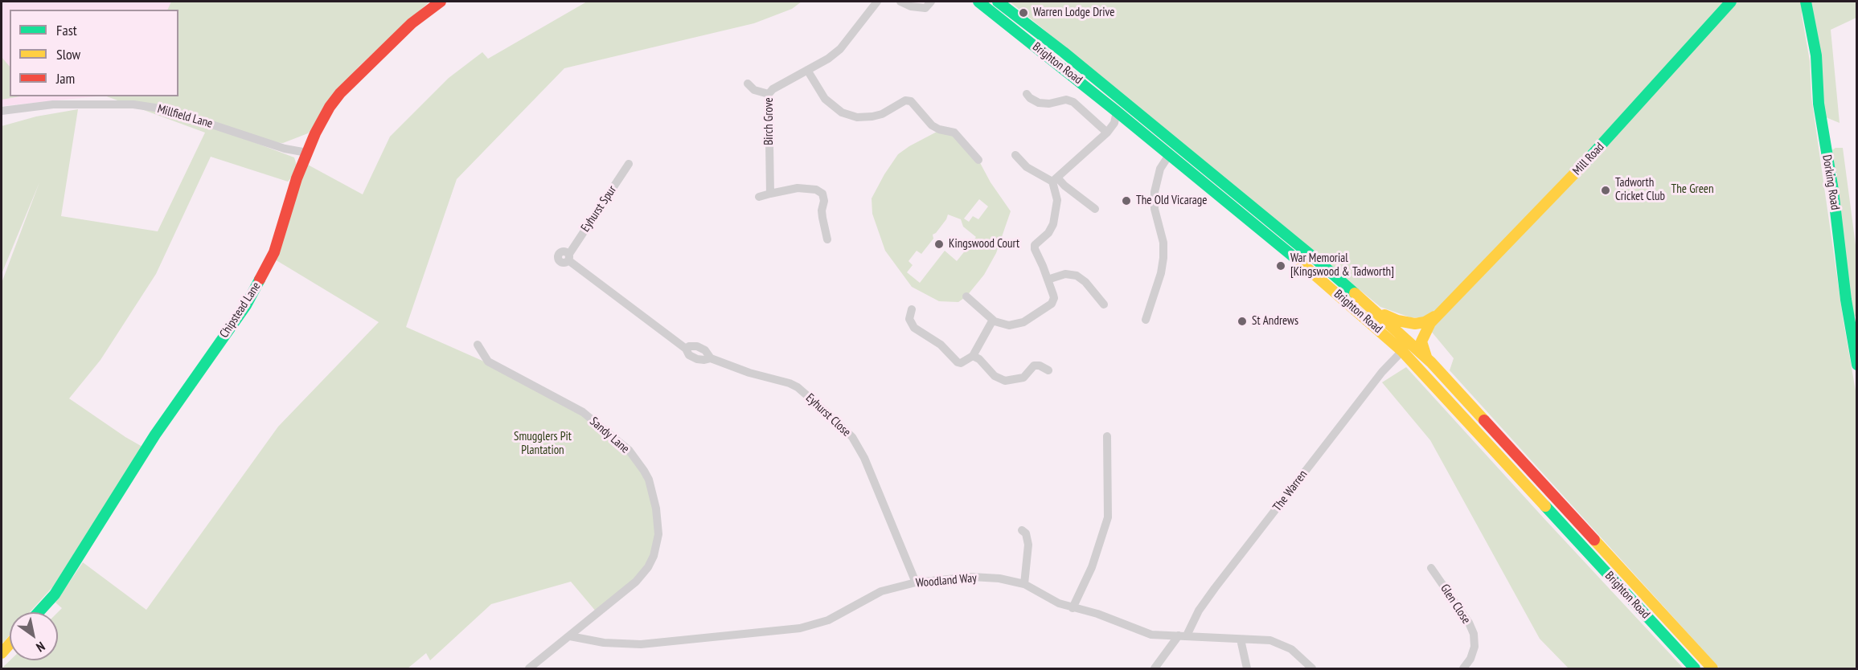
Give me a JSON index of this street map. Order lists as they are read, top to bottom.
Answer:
{
  "streets": {
    "main road": [
      "Brighton Road",
      "Mill Road",
      "Dorking Road",
      "Chipstead Lane"
    ],
    "street": [
      "Millfield Lane",
      "Birch Grove",
      "Eyhurst Spur",
      "Eyhurst Close",
      "Sandy Lane",
      "The Warren",
      "Woodland Way",
      "Glen Close"
    ]
  },
  "crossings": [
    ["Brighton Road", "Mill Road"],
    ["Brighton Road", "The Warren"],
    ["Millfield Lane", "Chipstead Lane"],
    ["Eyhurst Spur", "Eyhurst Close"],
    ["Eyhurst Close", "Woodland Way"],
    ["Sandy Lane", "Woodland Way"],
    ["The Warren", "Woodland Way"]
  ],
  "parks": ["The Green", "Smugglers Pit Plantation"],
  "places": [
    "Warren Lodge Drive",
    "Tadworth Cricket Club",
    "The Old Vicarage",
    "Kingswood Court",
    "War Memorial [Kingswood & Tadworth]",
    "St Andrews"
  ],
  "legend": ["Fast", "Slow", "Jam"],
  "north": "bottom right"
}
